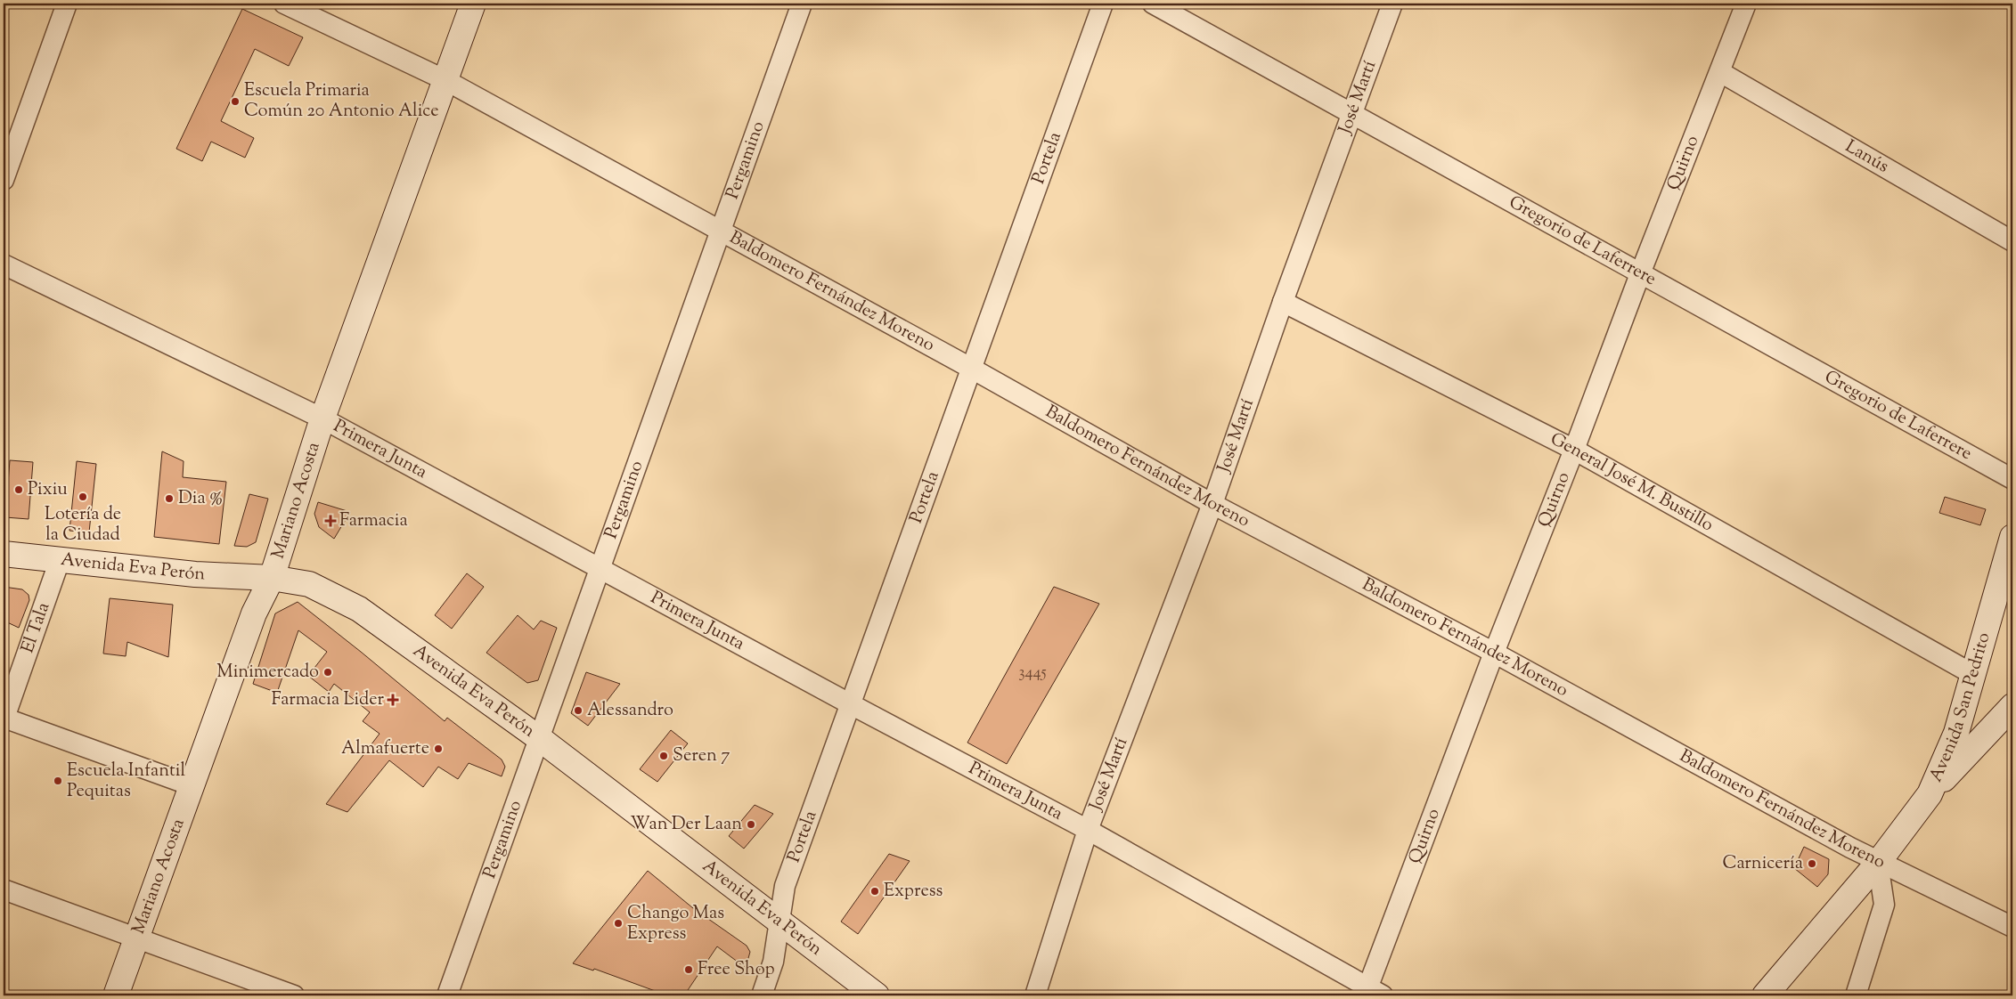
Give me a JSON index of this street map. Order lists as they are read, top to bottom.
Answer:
{
  "streets": {
    "main road": ["Mariano Acosta", "Avenida Eva Perón", "Avenida San Pedrito"],
    "street": [
      "José Martí",
      "Lanús",
      "Portela",
      "Pergamino",
      "Quirno",
      "Gregorio de Laferrere",
      "Baldomero Fernández Moreno",
      "Primera Junta",
      "General José M. Bustillo",
      "El Tala"
    ]
  },
  "crossings": [
    ["José Martí", "Gregorio de Laferrere"],
    ["José Martí", "Baldomero Fernández Moreno"],
    ["José Martí", "Primera Junta"],
    ["José Martí", "General José M. Bustillo"],
    ["Lanús", "Quirno"],
    ["Portela", "Baldomero Fernández Moreno"],
    ["Portela", "Primera Junta"],
    ["Portela", "Avenida Eva Perón"],
    ["Pergamino", "Baldomero Fernández Moreno"],
    ["Pergamino", "Primera Junta"],
    ["Pergamino", "Avenida Eva Perón"],
    ["Quirno", "Gregorio de Laferrere"],
    ["Quirno", "Baldomero Fernández Moreno"],
    ["Quirno", "Primera Junta"],
    ["Quirno", "General José M. Bustillo"],
    ["Baldomero Fernández Moreno", "Mariano Acosta"],
    ["Baldomero Fernández Moreno", "Avenida San Pedrito"],
    ["Primera Junta", "Mariano Acosta"],
    ["General José M. Bustillo", "Avenida San Pedrito"],
    ["Mariano Acosta", "Avenida Eva Perón"],
    ["Avenida Eva Perón", "El Tala"]
  ],
  "places": {
    "other": [
      "Escuela Primaria Común 20 Antonio Alice",
      "Pixiu",
      "Lotería de la Ciudad",
      "Dia %",
      "Minimercado",
      "Alessandro",
      "Almafuerte",
      "Seren 7",
      "Escuela Infantil Pequitas",
      "Wan Der Laan",
      "Carnicería",
      "Express",
      "Chango Mas Express",
      "Free Shop"
    ],
    "health": ["Farmacia", "Farmacia Lider"]
  },
  "house_numbers": ["3445"]
}
